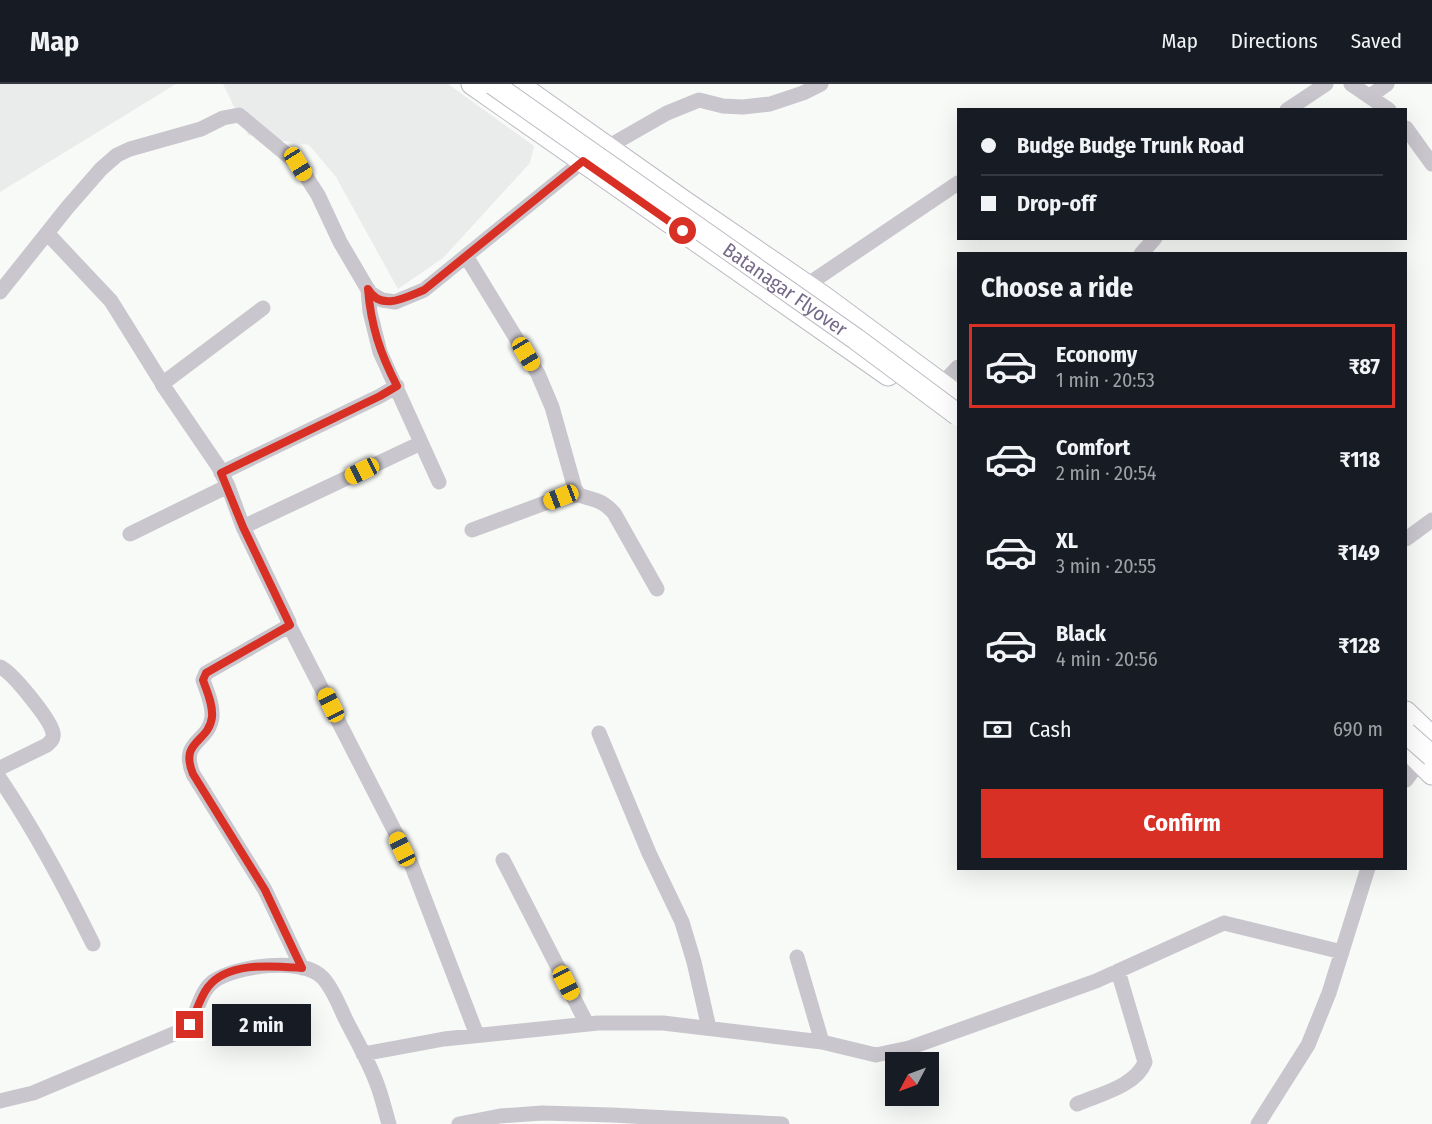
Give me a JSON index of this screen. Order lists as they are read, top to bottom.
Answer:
{
  "streets": {
    "street": ["Batanagar Flyover"]
  },
  "north": "bottom left",
  "page": {
    "header": "Map",
    "nav": ["Map", "Directions", "Saved"],
    "banner": ["Budge Budge Trunk Road", "Drop-off"],
    "heading": "Choose a ride",
    "list": [
      {
        "name": "Economy",
        "note": "1 min · 20:53",
        "value": "₹87"
      },
      {
        "name": "Comfort",
        "note": "2 min · 20:54",
        "value": "₹118"
      },
      {
        "name": "XL",
        "note": "3 min · 20:55",
        "value": "₹149"
      },
      {
        "name": "Black",
        "note": "4 min · 20:56",
        "value": "₹128"
      }
    ],
    "pay": ["Cash", "690 m"],
    "buttons": "Confirm",
    "bubble": "2 min"
  }
}
